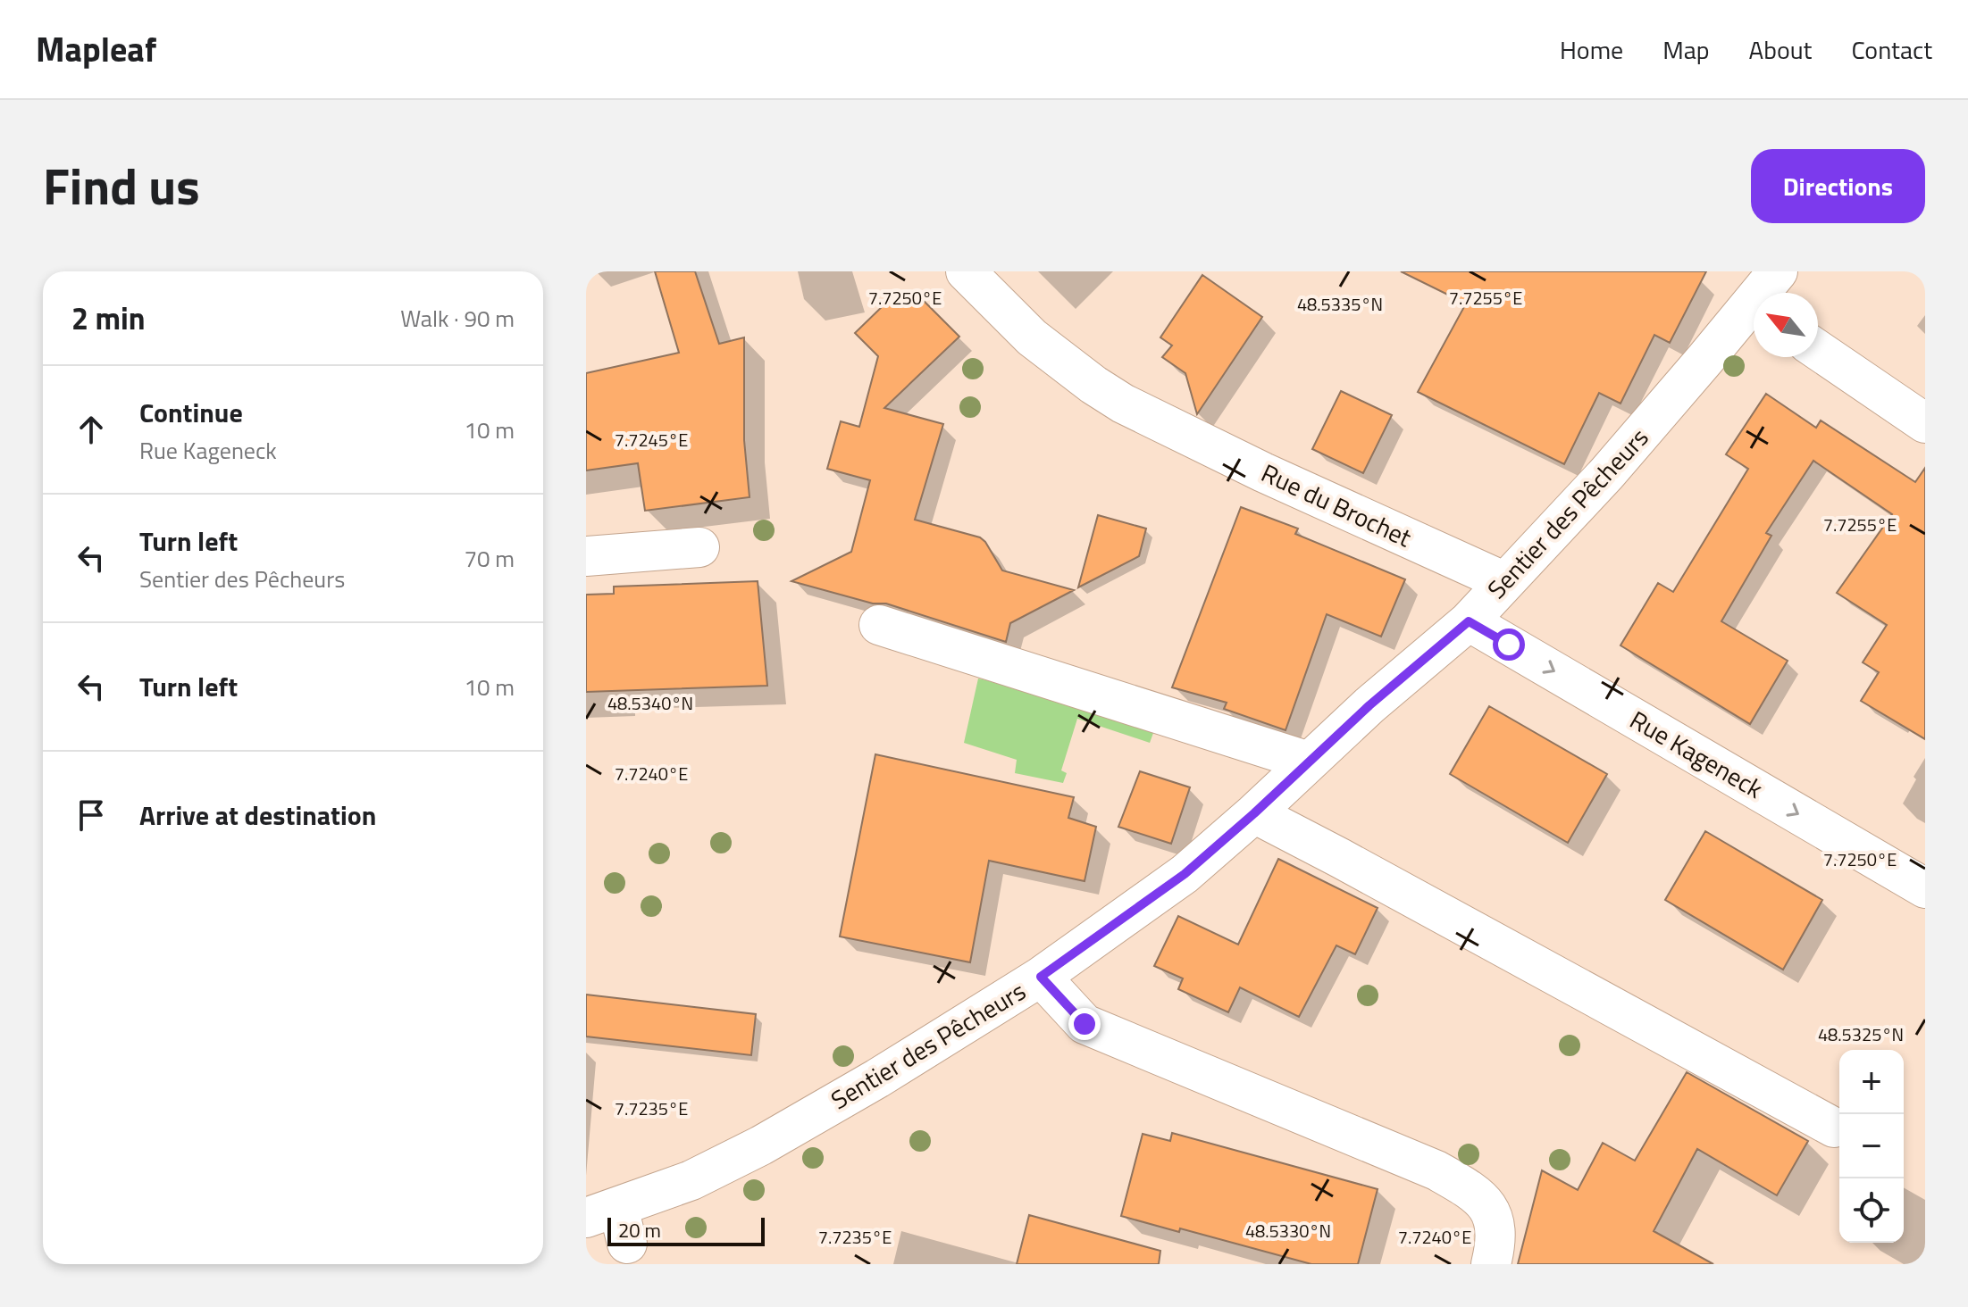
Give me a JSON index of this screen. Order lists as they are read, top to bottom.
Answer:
{
  "streets": {
    "street": ["Rue du Brochet", "Sentier des Pêcheurs", "Rue Kageneck"]
  },
  "crossings": [
    ["Rue du Brochet", "Sentier des Pêcheurs"],
    ["Sentier des Pêcheurs", "Rue Kageneck"]
  ],
  "scale_bar": "20 m",
  "north": "top left",
  "page": {
    "header": "Mapleaf",
    "nav": [
      "Home",
      "Map",
      "About",
      "Contact"
    ],
    "title": "Find us",
    "buttons": "Directions",
    "heading": ["2 min", "Walk · 90 m"],
    "list": [
      ["Continue", "Rue Kageneck", "10 m"],
      ["Turn left", "Sentier des Pêcheurs", "70 m"],
      ["Turn left", "10 m"],
      "Arrive at destination"
    ],
    "map_buttons": ["+", "−"],
    "scale": "20 m"
  },
  "coordinates": [
    "7.7250°E",
    "7.7255°E",
    "48.5335°N",
    "7.7245°E",
    "48.5340°N",
    "7.7240°E",
    "48.5325°N",
    "7.7235°E",
    "48.5330°N"
  ]
}
